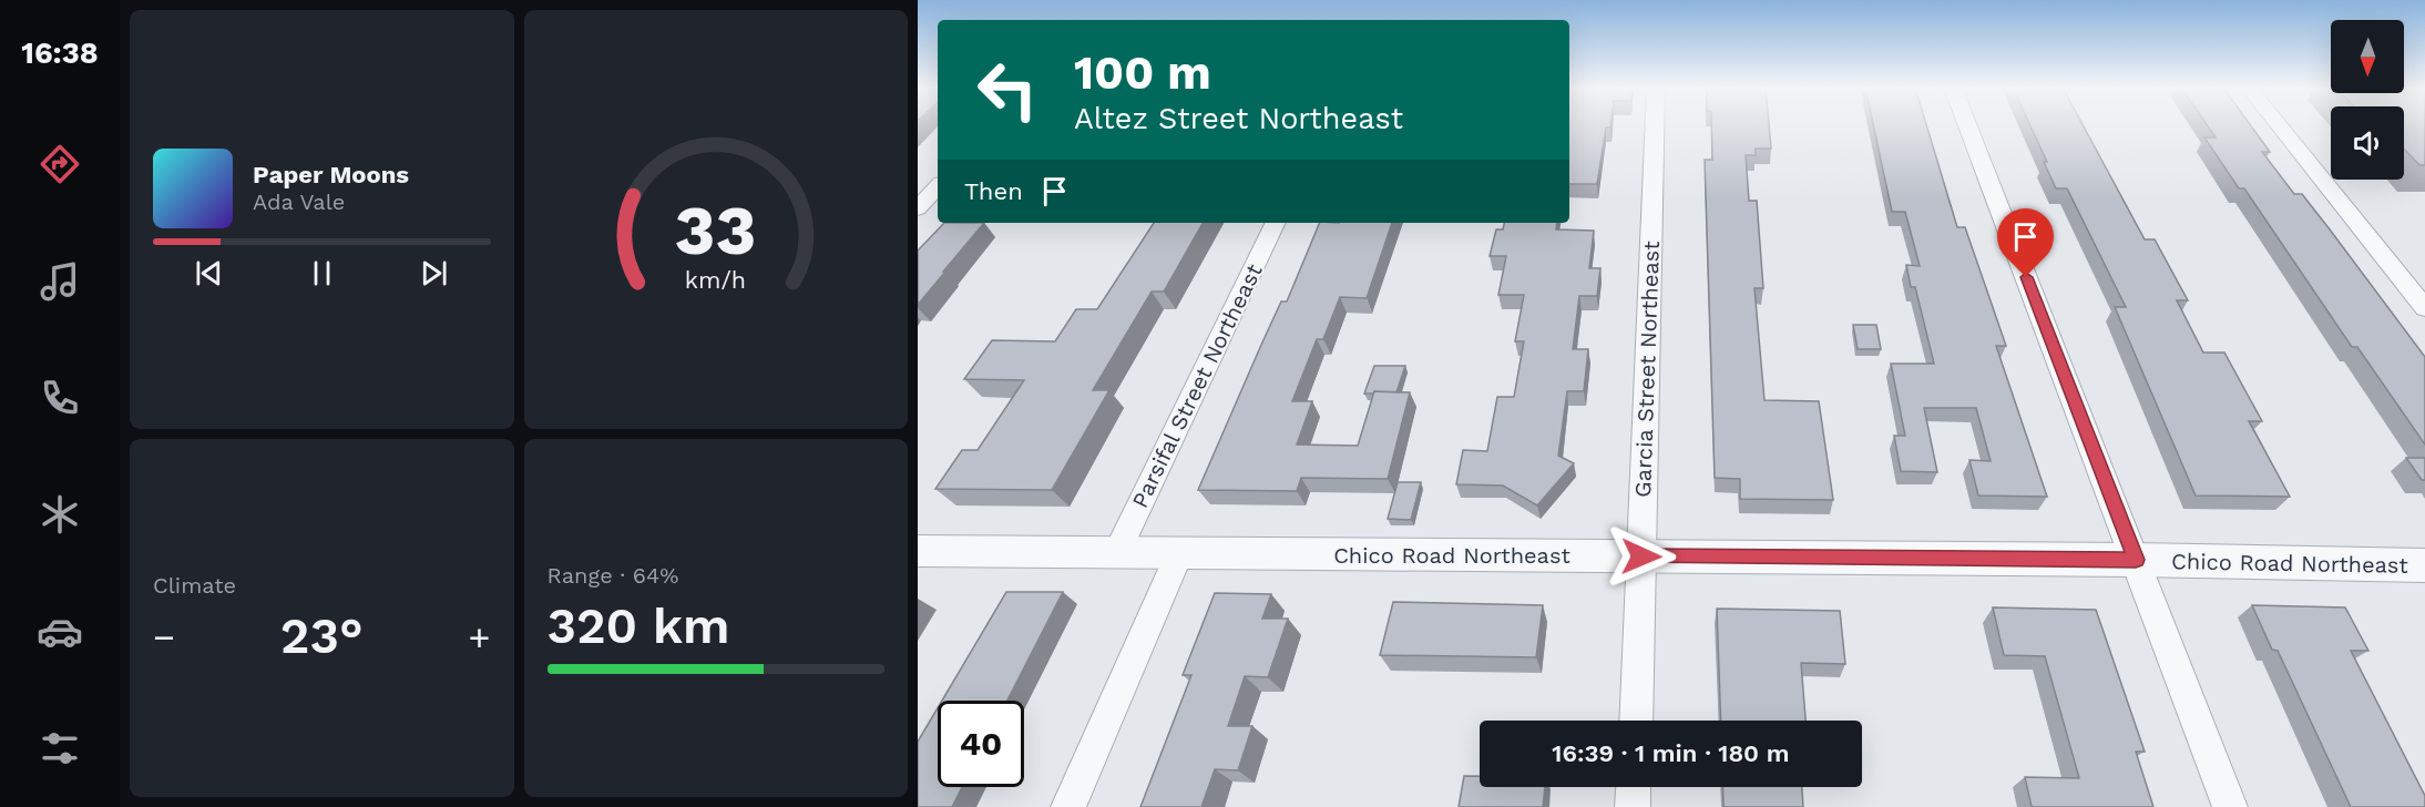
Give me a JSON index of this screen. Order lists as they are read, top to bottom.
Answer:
{
  "streets": {
    "street": ["Garcia Street Northeast", "Parsifal Street Northeast", "Chico Road Northeast"]
  },
  "crossings": [
    ["Garcia Street Northeast", "Chico Road Northeast"],
    ["Parsifal Street Northeast", "Chico Road Northeast"]
  ],
  "north": "bottom",
  "page": {
    "tabs": "16:38",
    "turn": ["100 m", "Altez Street Northeast"],
    "song": ["Paper Moons", "Ada Vale"],
    "then": "Then",
    "tile": [
      "Climate",
      ["Range · 64%", "320 km"]
    ],
    "heat": ["−", "23°", "+"],
    "limit": "40",
    "trip": "16:39 · 1 min · 180 m",
    "gauge": ["33", "km/h"]
  }
}
